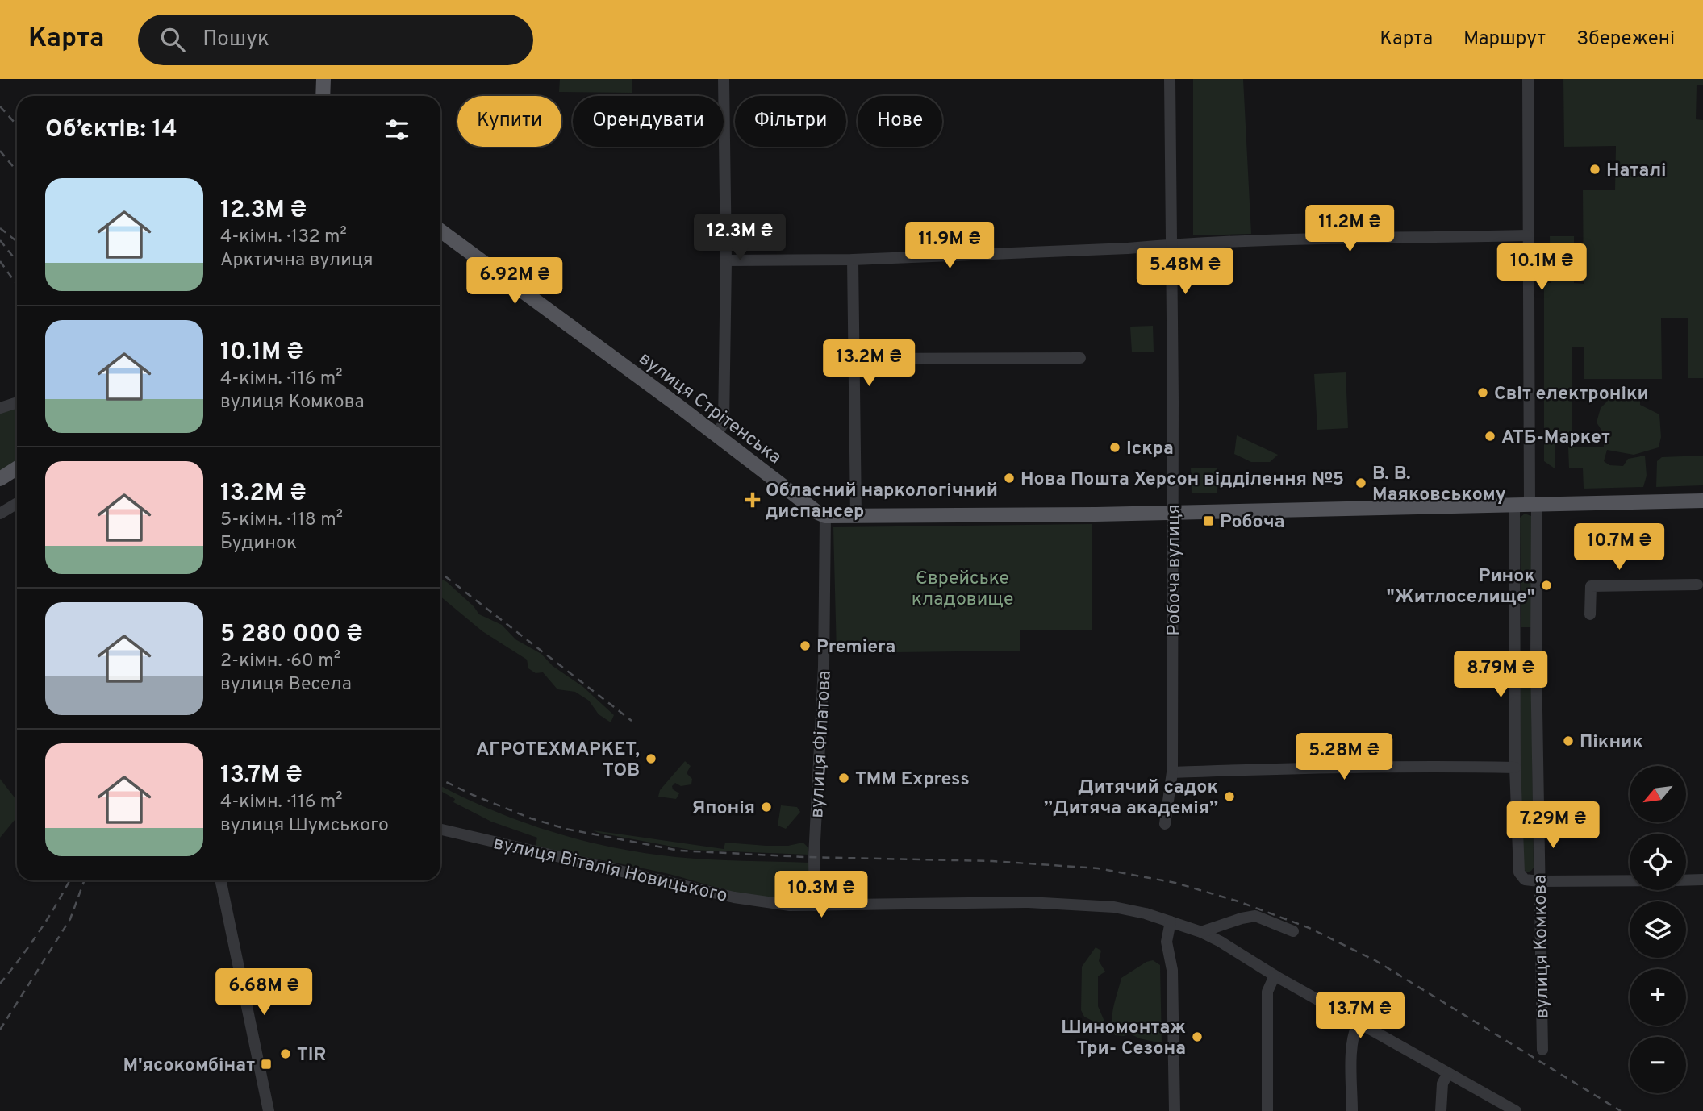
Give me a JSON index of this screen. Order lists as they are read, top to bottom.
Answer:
{
  "streets": {
    "main road": ["вулиця Стрітенська"],
    "street": [
      "Робоча вулиця",
      "вулиця Філатова",
      "вулиця Віталія Новицького",
      "вулиця Комкова"
    ]
  },
  "crossings": [
    ["вулиця Стрітенська", "вулиця Філатова"],
    ["вулиця Філатова", "вулиця Віталія Новицького"]
  ],
  "parks": ["Єврейське кладовище"],
  "places": {
    "other": [
      "Наталі",
      "Світ електроніки",
      "АТБ-Маркет",
      "Іскра",
      "Нова Пошта Херсон відділення №5",
      "В. В. Маяковському",
      "Ринок \"Житлоселище\"",
      "Premiera",
      "Пікник",
      "АГРОТЕХМАРКЕТ, ТОВ",
      "TMM Express",
      "Дитячий садок ”Дитяча академія”",
      "Японія",
      "Шиномонтаж Три- Сезона",
      "TIR"
    ],
    "health": ["Обласний наркологічний диспансер"],
    "transit": ["Робоча", "М'ясокомбінат"]
  },
  "north": "bottom left",
  "page": {
    "header": "Карта",
    "search": "Пошук",
    "nav": ["Карта", "Маршрут", "Збережені"],
    "chip": [
      "Купити",
      "Орендувати",
      "Фільтри",
      "Нове"
    ],
    "heading": "Об’єктів: 14",
    "list": [
      {
        "name": "12.3M ₴",
        "note": "4-кімн. · 132 m² · Арктична вулиця"
      },
      {
        "name": "10.1M ₴",
        "note": "4-кімн. · 116 m² · вулиця Комкова"
      },
      {
        "name": "13.2M ₴",
        "note": "5-кімн. · 118 m² · Будинок"
      },
      {
        "name": "5 280 000 ₴",
        "note": "2-кімн. · 60 m² · вулиця Весела"
      },
      {
        "name": "13.7M ₴",
        "note": "4-кімн. · 116 m² · вулиця Шумського"
      }
    ],
    "price": [
      "11.2M ₴",
      "12.3M ₴",
      "11.9M ₴",
      "10.1M ₴",
      "5.48M ₴",
      "6.92M ₴",
      "13.2M ₴",
      "10.7M ₴",
      "8.79M ₴",
      "5.28M ₴",
      "7.29M ₴",
      "10.3M ₴",
      "6.68M ₴",
      "13.7M ₴"
    ],
    "map_buttons": ["+", "−"]
  }
}
